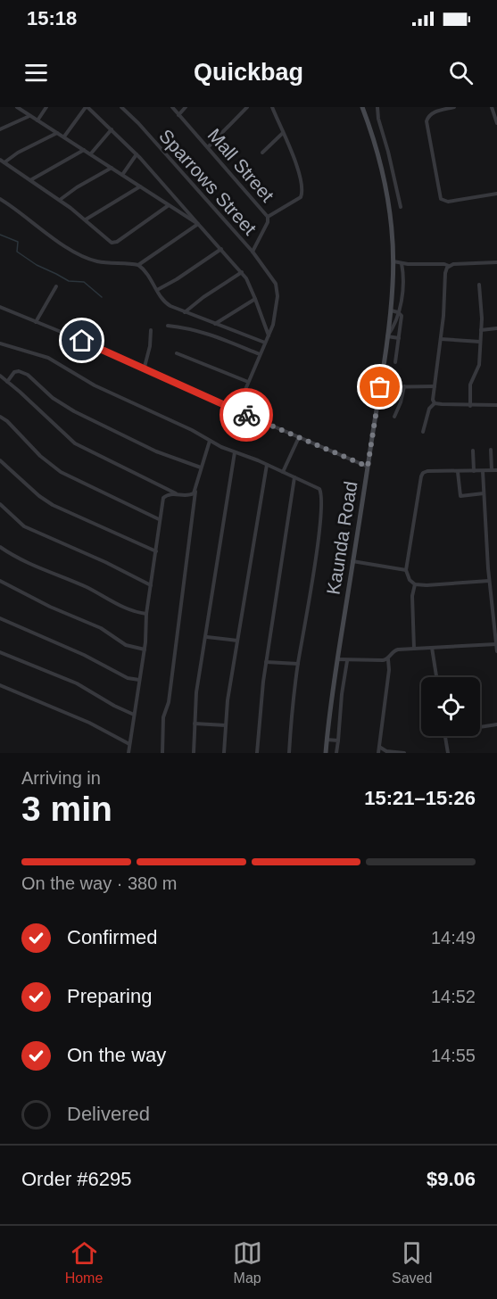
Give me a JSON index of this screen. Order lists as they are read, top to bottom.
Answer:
{
  "streets": {
    "main road": ["Kaunda Road"],
    "street": ["Mall Street", "Sparrows Street"]
  },
  "page": {
    "status": "15:18",
    "header": "Quickbag",
    "heading": ["3 min", "Arriving in", "15:21–15:26"],
    "panel": ["Order #6295", "$9.06"],
    "bar": "On the way · 380 m",
    "list": [
      ["Confirmed", "14:49"],
      ["Preparing", "14:52"],
      ["On the way", "14:55"],
      "Delivered"
    ],
    "tabs": ["Home", "Map", "Saved"]
  }
}
